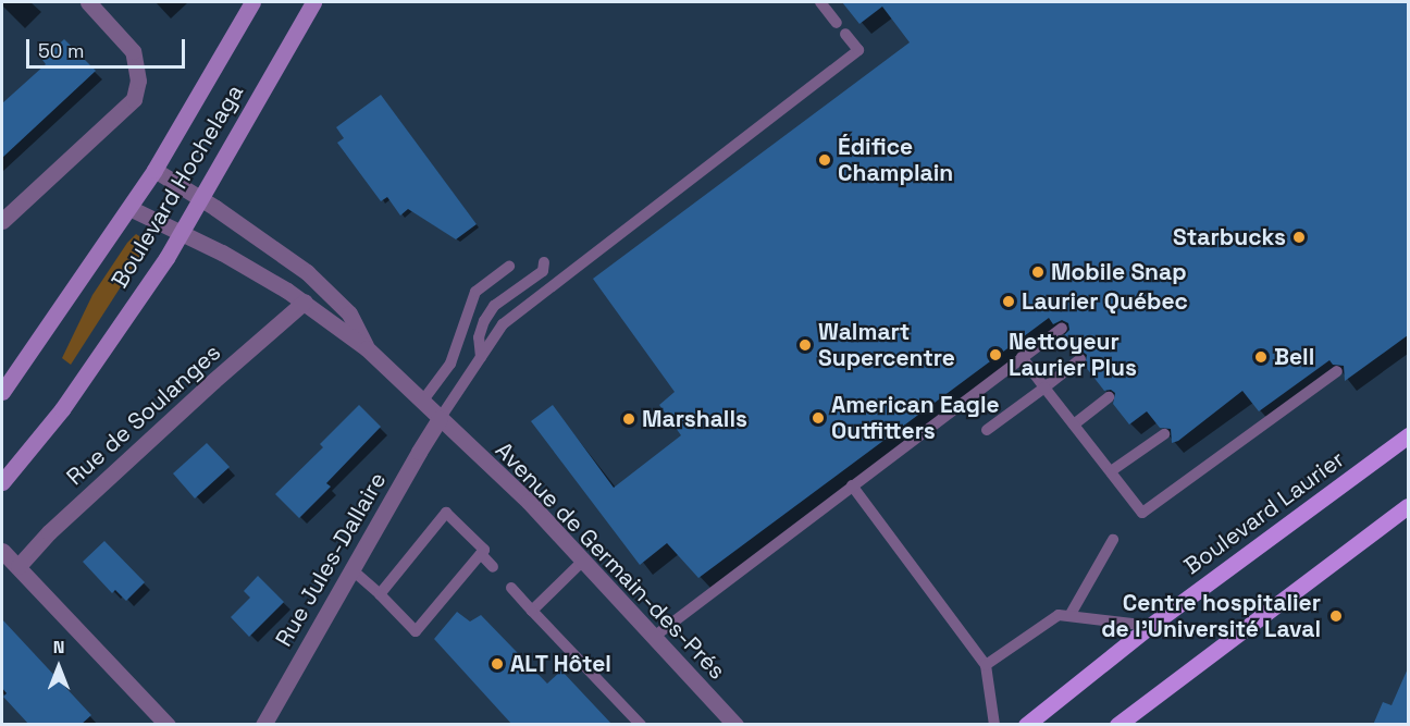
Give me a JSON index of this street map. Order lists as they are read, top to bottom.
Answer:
{
  "streets": {
    "main road": ["Boulevard Hochelaga", "Boulevard Laurier"],
    "street": ["Rue de Soulanges", "Rue Jules-Dallaire", "Avenue de Germain-des-Prés"]
  },
  "crossings": [
    ["Boulevard Hochelaga", "Avenue de Germain-des-Prés"],
    ["Rue de Soulanges", "Avenue de Germain-des-Prés"],
    ["Rue Jules-Dallaire", "Avenue de Germain-des-Prés"]
  ],
  "places": [
    "Édifice Champlain",
    "Starbucks",
    "Mobile Snap",
    "Laurier Québec",
    "Walmart Supercentre",
    "Nettoyeur Laurier Plus",
    "Bell",
    "American Eagle Outfitters",
    "Marshalls",
    "Centre hospitalier de l'Université Laval",
    "ALT Hôtel"
  ],
  "scale_bar": "50 m",
  "north": "top"
}
